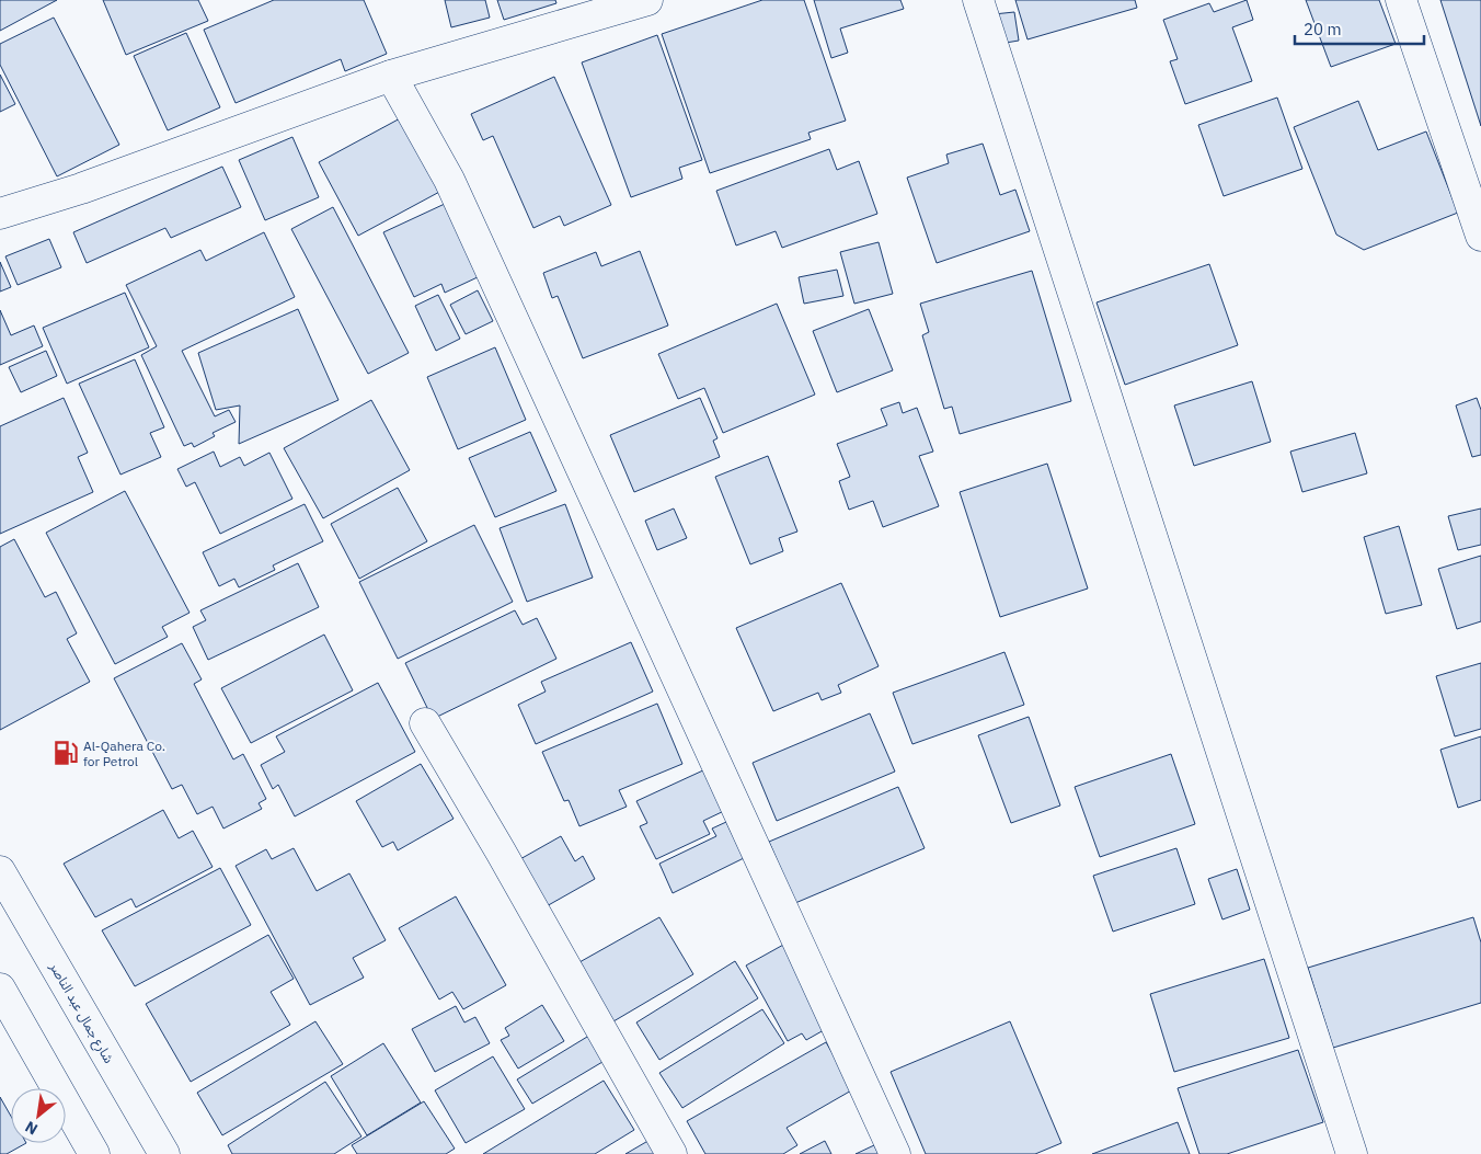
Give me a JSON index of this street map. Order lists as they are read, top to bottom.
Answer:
{
  "streets": {
    "street": ["شارع جمال عبد الناصر"]
  },
  "places": {
    "fuel station": ["Al-Qahera Co. for Petrol"]
  },
  "scale_bar": "20 m",
  "north": "bottom left"
}
